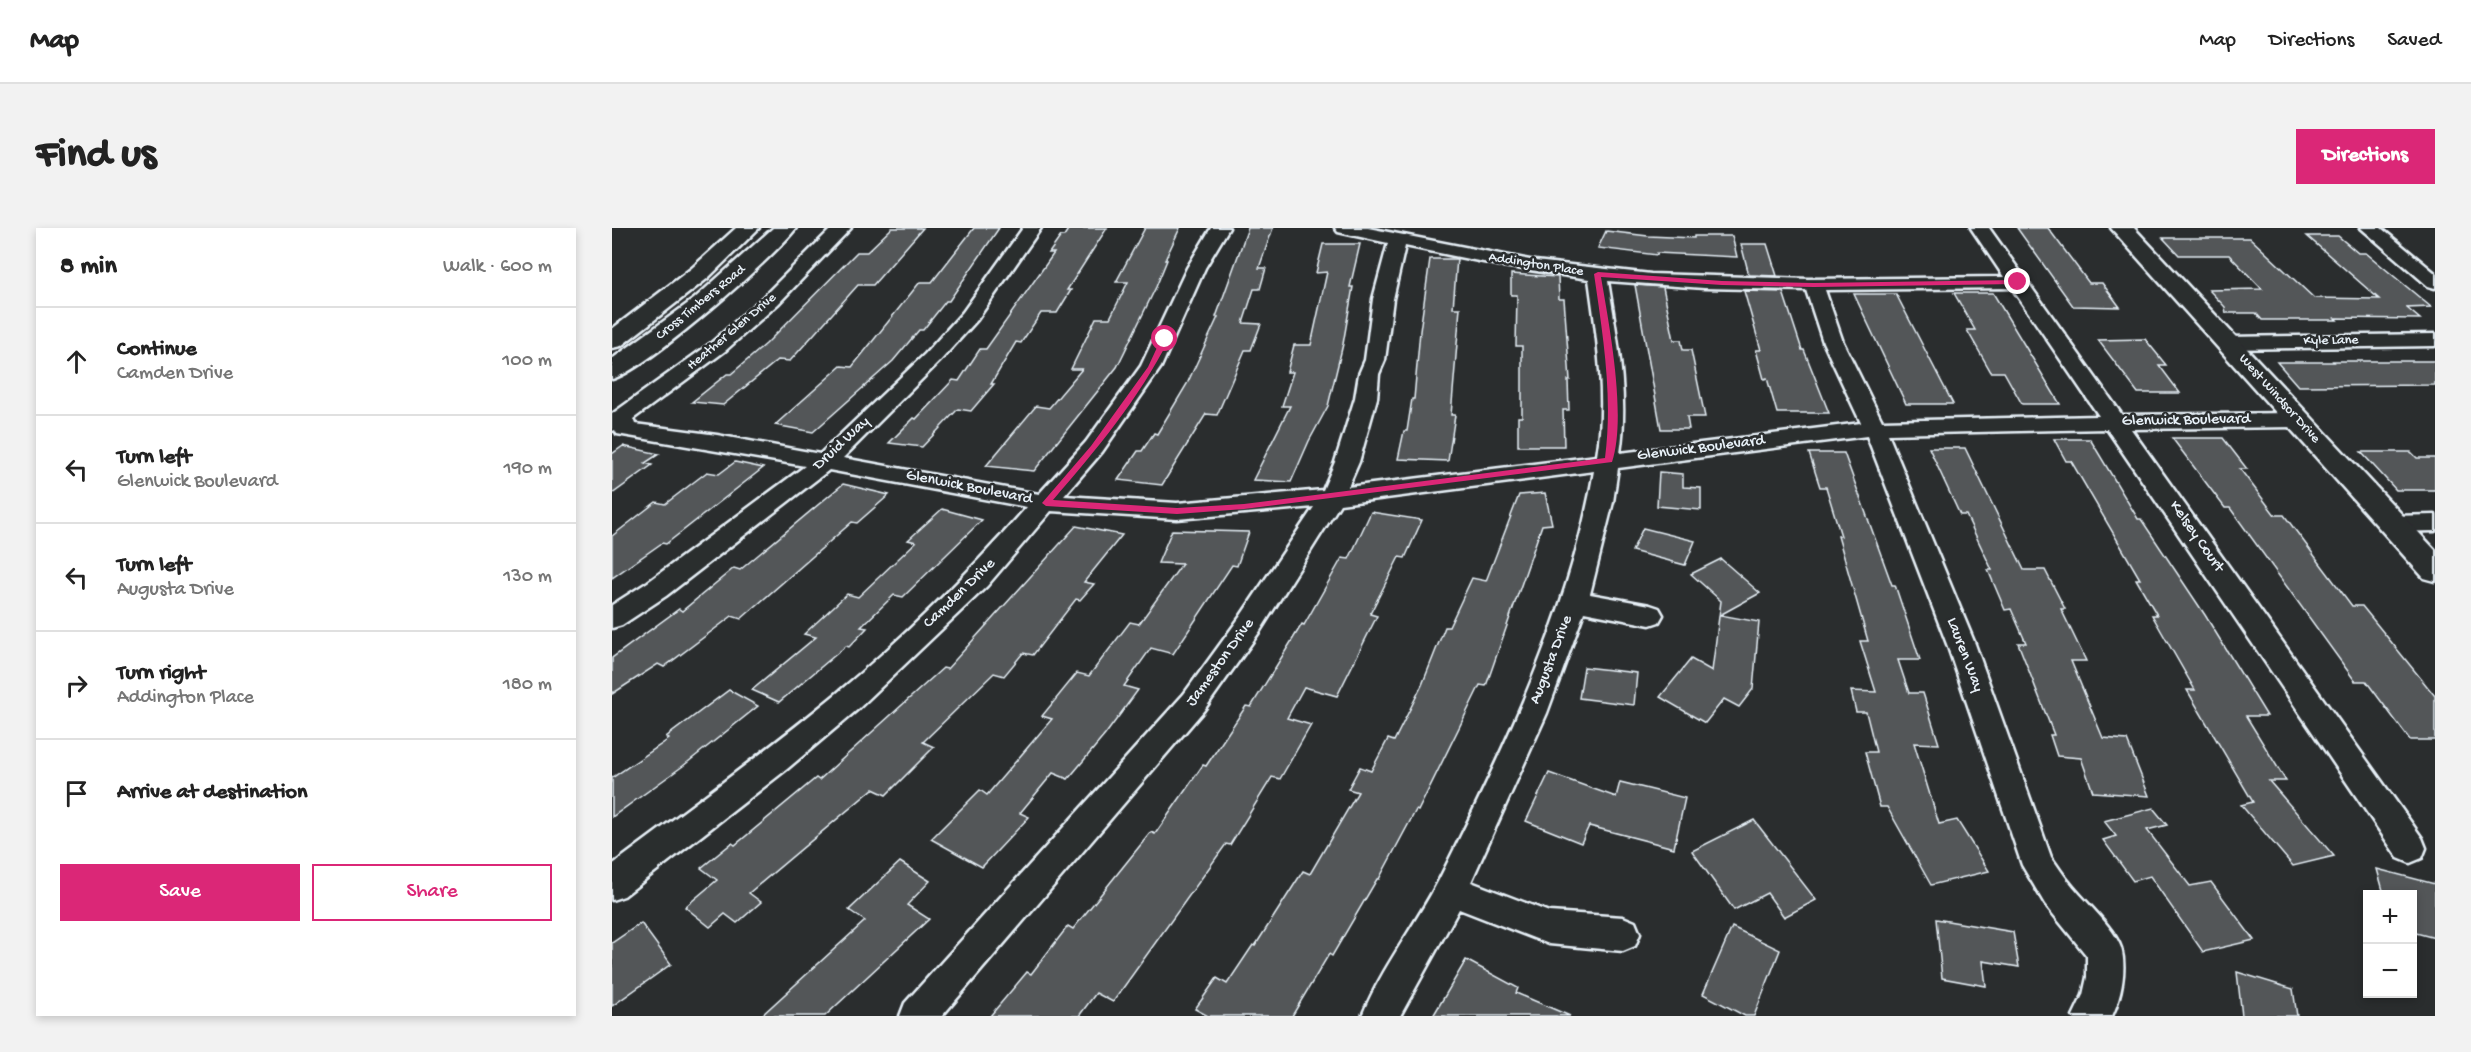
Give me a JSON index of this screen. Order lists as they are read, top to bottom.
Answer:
{
  "streets": {
    "street": [
      "Addington Place",
      "Cross Timbers Road",
      "Heather Glen Drive",
      "Kyle Lane",
      "West Windsor Drive",
      "Glenwick Boulevard",
      "Druid Way",
      "Kelsey Court",
      "Camden Drive",
      "Lauren Way",
      "Augusta Drive",
      "Jameston Drive"
    ]
  },
  "crossings": [
    ["Addington Place", "Kelsey Court"],
    ["Addington Place", "Lauren Way"],
    ["Addington Place", "Augusta Drive"],
    ["Addington Place", "Jameston Drive"],
    ["Heather Glen Drive", "Glenwick Boulevard"],
    ["Kyle Lane", "West Windsor Drive"],
    ["West Windsor Drive", "Glenwick Boulevard"],
    ["Glenwick Boulevard", "Druid Way"],
    ["Glenwick Boulevard", "Kelsey Court"],
    ["Glenwick Boulevard", "Camden Drive"],
    ["Glenwick Boulevard", "Lauren Way"],
    ["Glenwick Boulevard", "Augusta Drive"],
    ["Glenwick Boulevard", "Jameston Drive"]
  ],
  "page": {
    "header": "Map",
    "nav": ["Map", "Directions", "Saved"],
    "buttons": [
      "Directions",
      ["Save", "Share"]
    ],
    "title": "Find us",
    "heading": ["8 min", "Walk · 600 m"],
    "list": [
      ["Continue", "Camden Drive", "100 m"],
      ["Turn left", "Glenwick Boulevard", "190 m"],
      ["Turn left", "Augusta Drive", "130 m"],
      ["Turn right", "Addington Place", "180 m"],
      "Arrive at destination"
    ],
    "map_buttons": ["+", "−"]
  }
}
